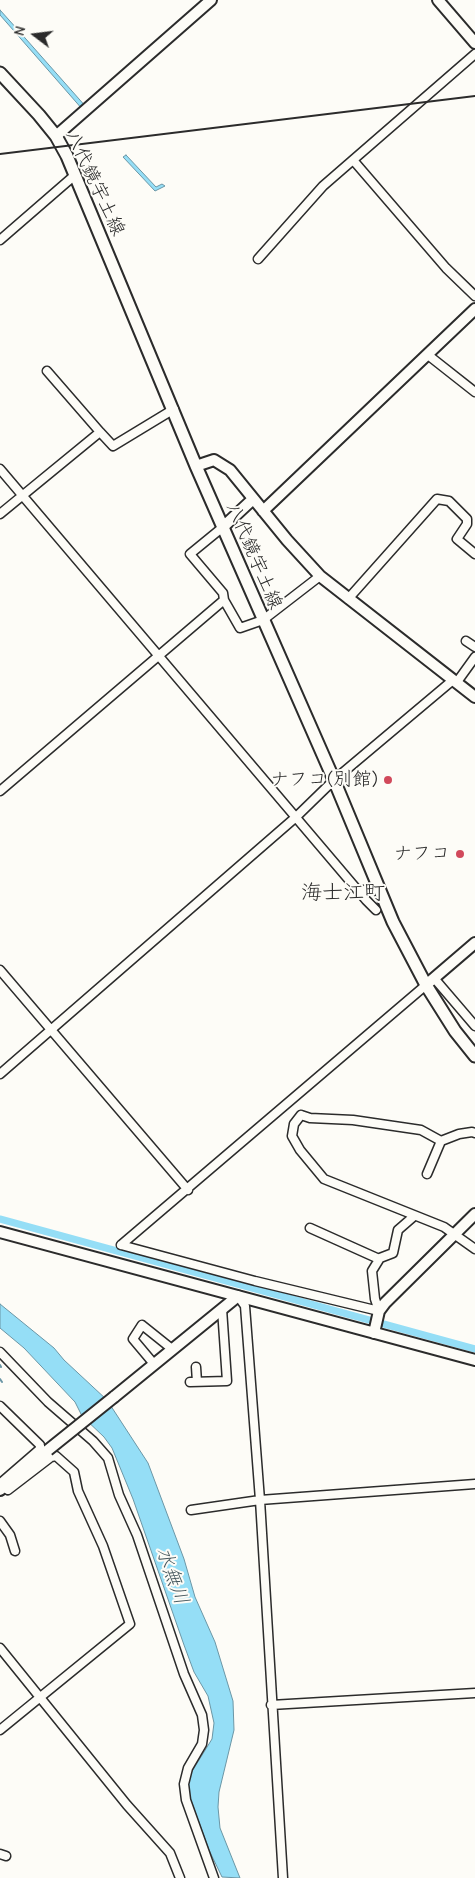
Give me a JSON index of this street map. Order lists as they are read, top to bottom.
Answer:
{
  "streets": {
    "main road": ["八代鏡宇土線"]
  },
  "districts": ["海士江町"],
  "water": ["水無川"],
  "places": ["ナフコ(別館)", "ナフコ"],
  "north": "left"
}
